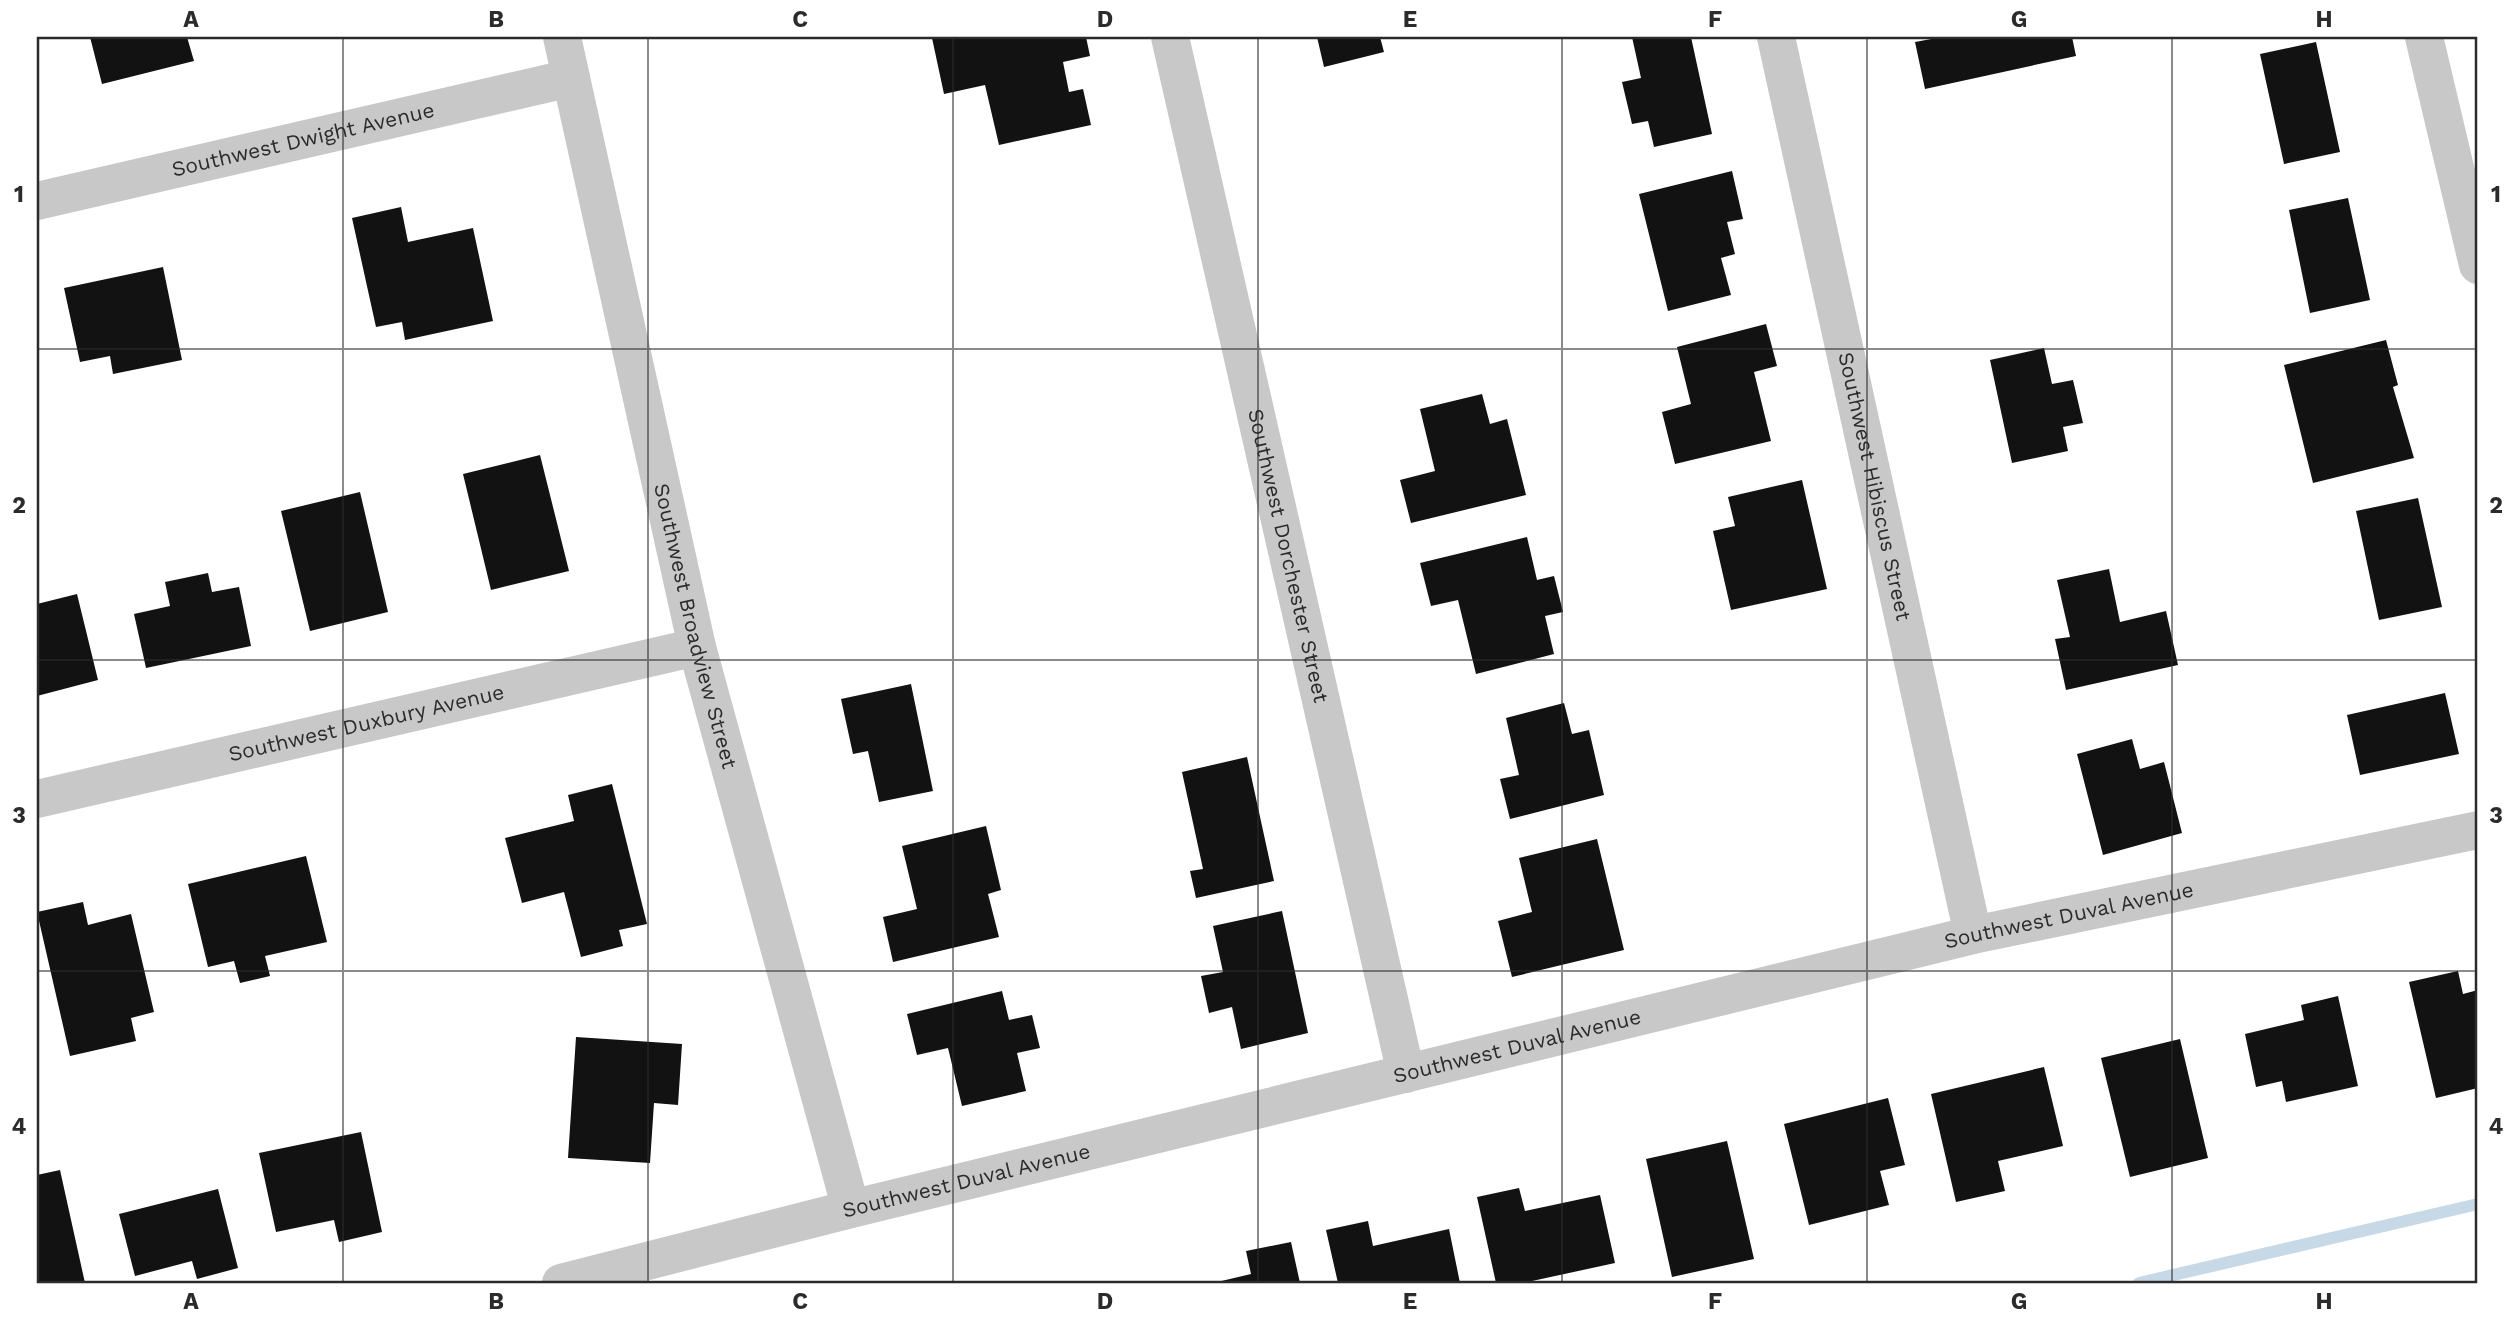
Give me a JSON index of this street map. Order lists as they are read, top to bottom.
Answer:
{
  "streets": {
    "street": [
      "Southwest Dwight Avenue",
      "Southwest Hibiscus Street",
      "Southwest Dorchester Street",
      "Southwest Broadview Street",
      "Southwest Duxbury Avenue",
      "Southwest Duval Avenue"
    ]
  },
  "crossings": [
    ["Southwest Dwight Avenue", "Southwest Broadview Street"],
    ["Southwest Hibiscus Street", "Southwest Duval Avenue"],
    ["Southwest Dorchester Street", "Southwest Duval Avenue"],
    ["Southwest Broadview Street", "Southwest Duxbury Avenue"],
    ["Southwest Broadview Street", "Southwest Duval Avenue"]
  ],
  "grid": {
    "columns": [
      "A",
      "B",
      "C",
      "D",
      "E",
      "F",
      "G",
      "H"
    ],
    "rows": [
      "1",
      "2",
      "3",
      "4"
    ]
  }
}
